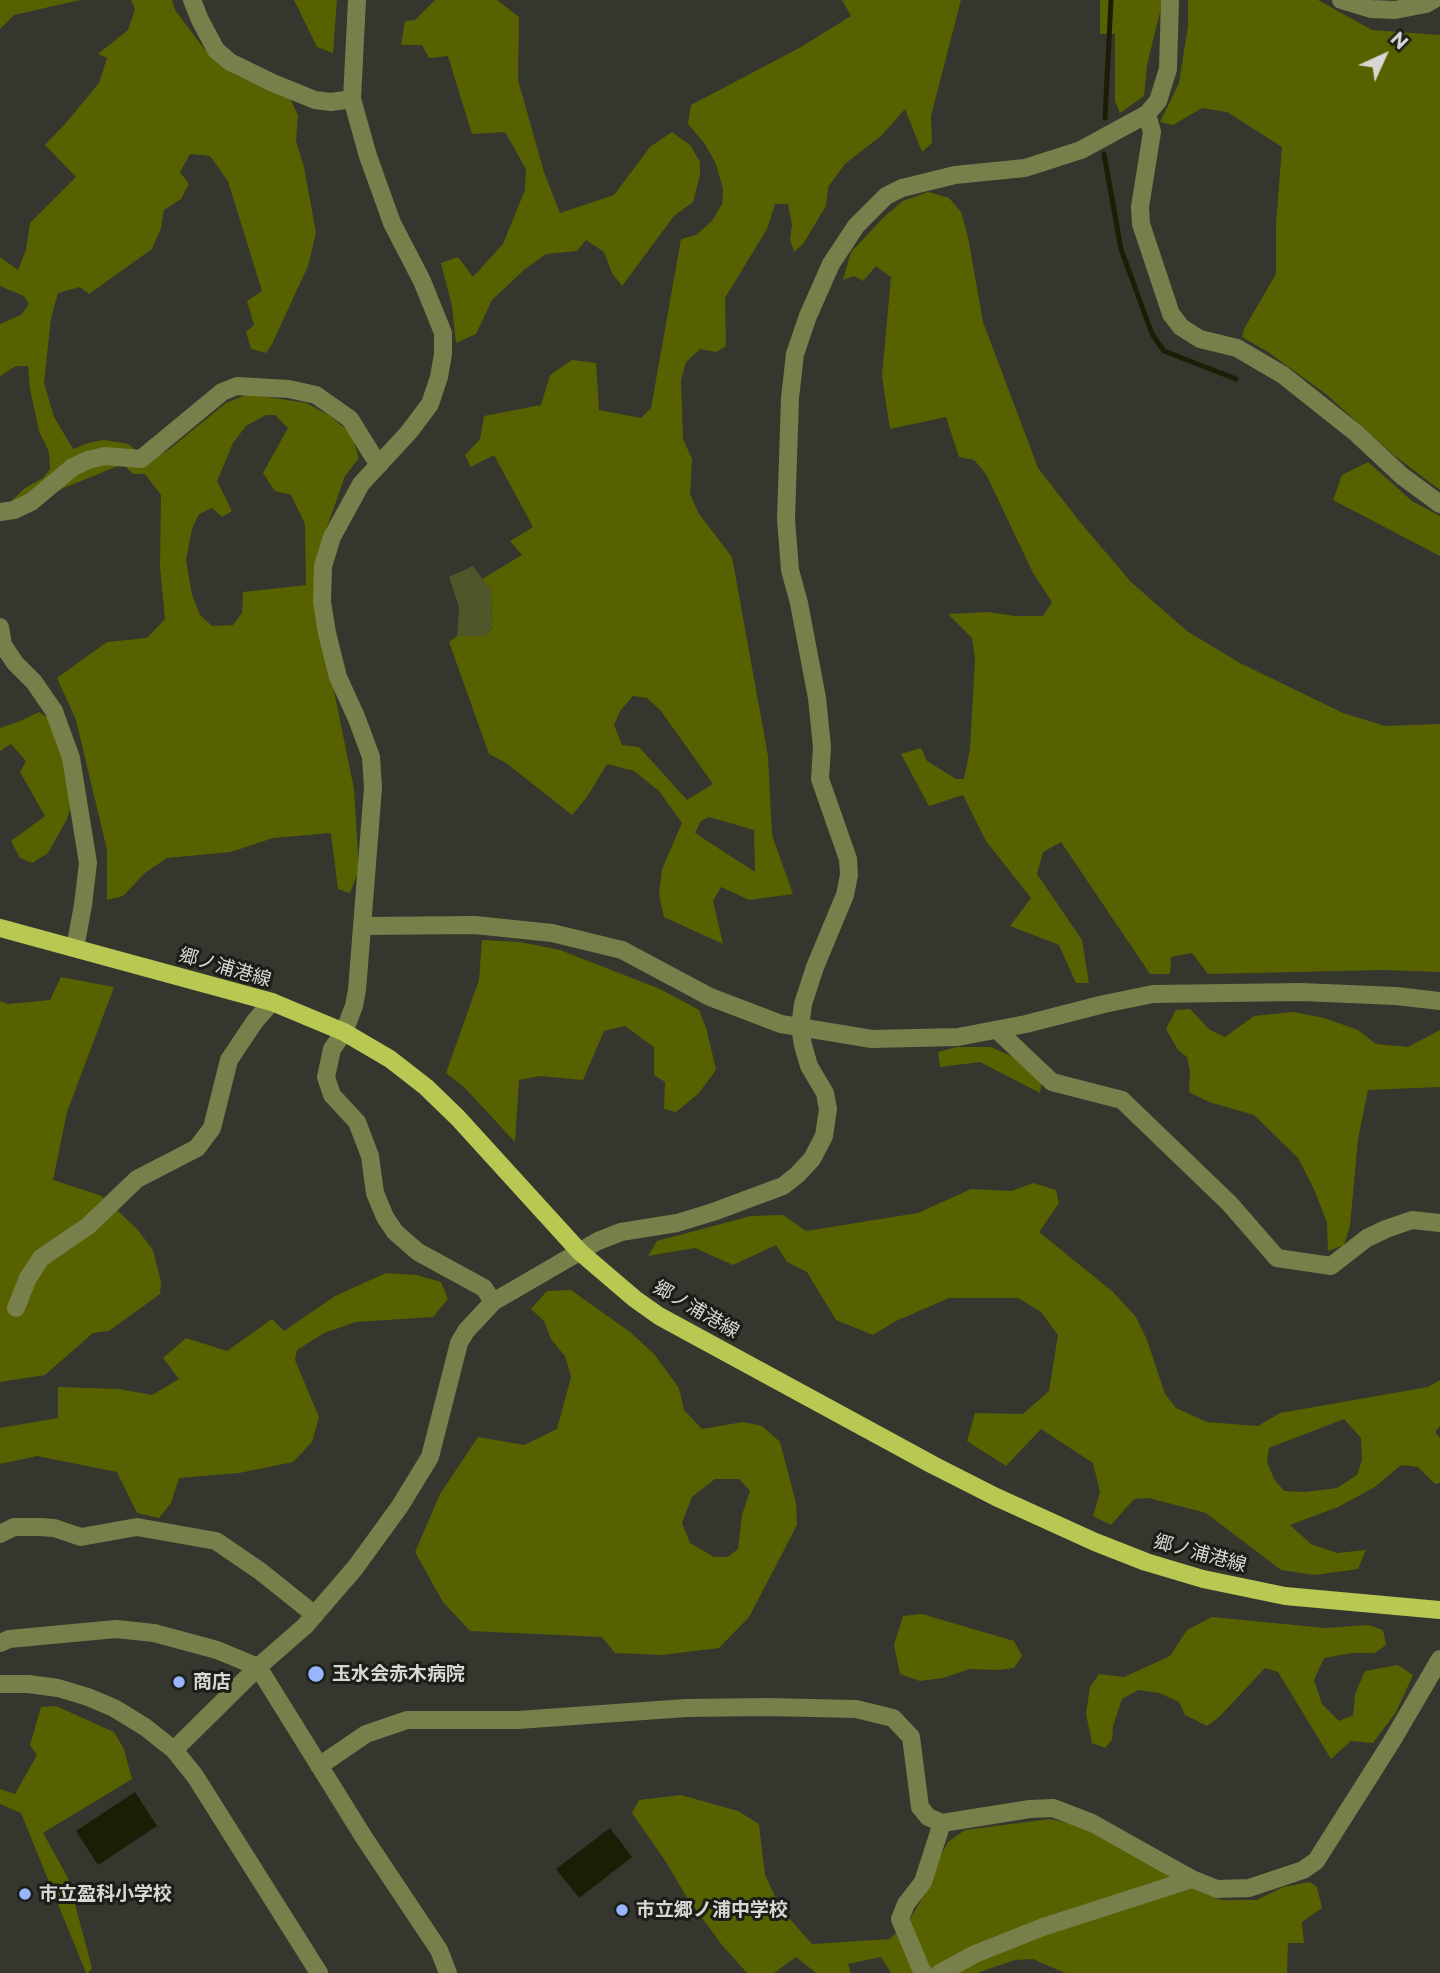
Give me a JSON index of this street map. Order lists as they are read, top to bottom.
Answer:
{
  "streets": {
    "main road": ["郷ノ浦港線"]
  },
  "places": [
    "玉水会赤木病院",
    "商店",
    "市立盈科小学校",
    "市立郷ノ浦中学校"
  ],
  "north": "top right"
}
